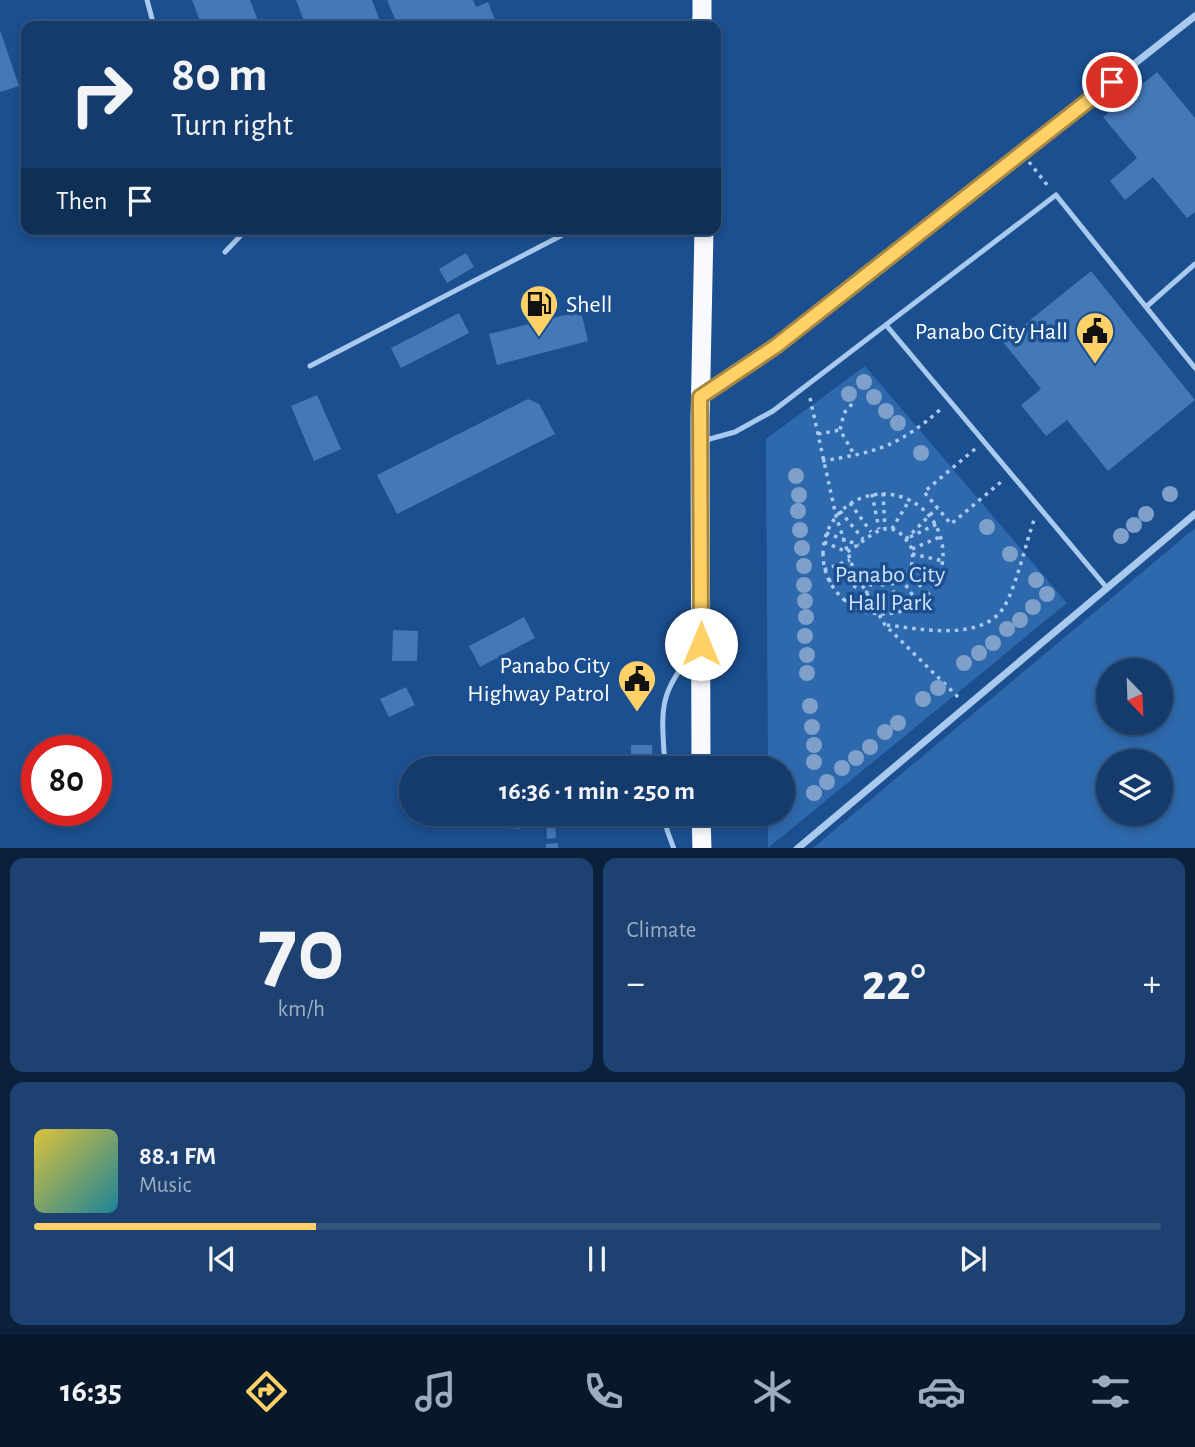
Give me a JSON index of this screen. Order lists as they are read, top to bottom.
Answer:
{
  "parks": ["Panabo City Hall Park"],
  "places": {
    "fuel station": ["Shell"],
    "public building": ["Panabo City Hall", "Panabo City Highway Patrol"]
  },
  "north": "bottom right",
  "page": {
    "turn": ["80 m", "Turn right"],
    "then": "Then",
    "limit": "80",
    "trip": "16:36 · 1 min · 250 m",
    "tile": [
      ["70", "km/h"],
      "Climate"
    ],
    "heat": ["−", "22°", "+"],
    "song": ["88.1 FM", "Music"],
    "tabs": "16:35"
  }
}
